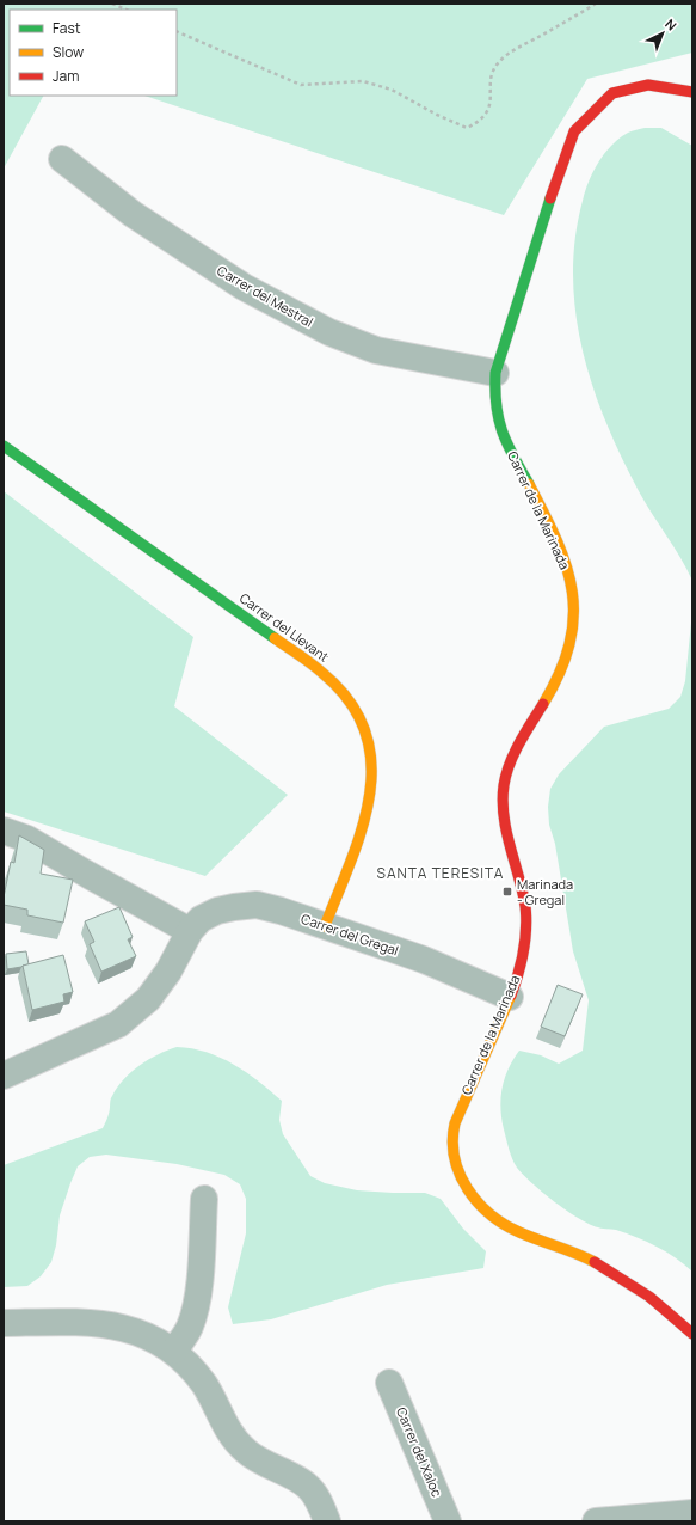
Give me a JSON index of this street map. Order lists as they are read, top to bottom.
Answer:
{
  "streets": {
    "street": [
      "Carrer del Mestral",
      "Carrer de la Marinada",
      "Carrer del Llevant",
      "Carrer del Gregal",
      "Carrer del Xaloc"
    ]
  },
  "crossings": [
    ["Carrer del Mestral", "Carrer de la Marinada"],
    ["Carrer de la Marinada", "Carrer del Gregal"],
    ["Carrer del Llevant", "Carrer del Gregal"]
  ],
  "districts": ["SANTA TERESITA"],
  "places": {
    "transit": ["Marinada - Gregal"]
  },
  "legend": ["Fast", "Slow", "Jam"],
  "north": "top right"
}
